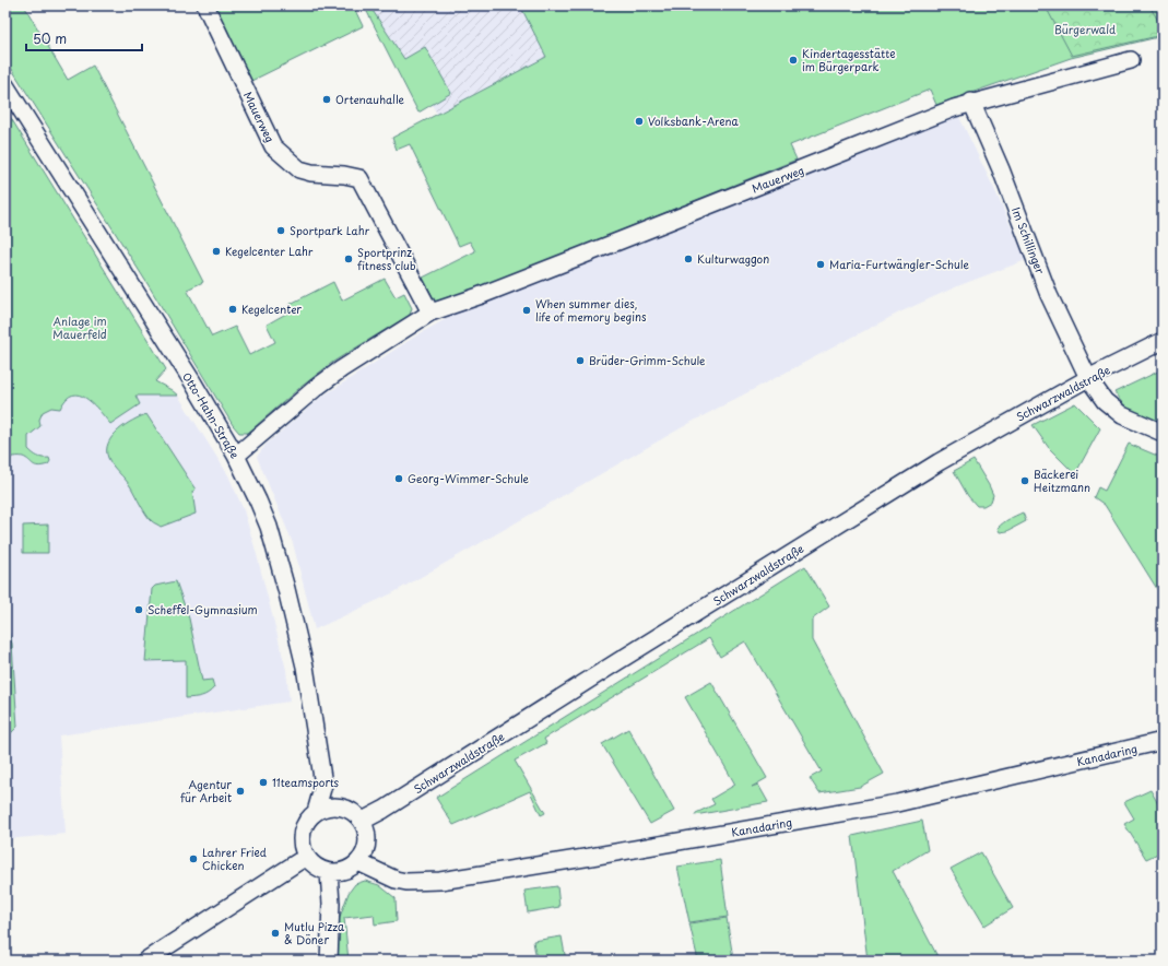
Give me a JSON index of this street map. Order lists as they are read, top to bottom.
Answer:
{
  "streets": {
    "street": [
      "Mauerweg",
      "Im Schillinger",
      "Schwarzwaldstraße",
      "Otto-Hahn-Straße",
      "Kanadaring"
    ]
  },
  "crossings": [
    ["Mauerweg", "Im Schillinger"],
    ["Mauerweg", "Otto-Hahn-Straße"],
    ["Im Schillinger", "Schwarzwaldstraße"],
    ["Schwarzwaldstraße", "Otto-Hahn-Straße"],
    ["Schwarzwaldstraße", "Kanadaring"],
    ["Otto-Hahn-Straße", "Kanadaring"]
  ],
  "parks": ["Bürgerwald", "Anlage im Mauerfeld"],
  "places": [
    "Kindertagesstätte im Bürgerpark",
    "Ortenauhalle",
    "Volksbank-Arena",
    "Sportpark Lahr",
    "Kegelcenter Lahr",
    "Sportprinz fitness club",
    "Kulturwaggon",
    "Maria-Furtwängler-Schule",
    "Kegelcenter",
    "When summer dies, life of memory begins",
    "Brüder-Grimm-Schule",
    "Georg-Wimmer-Schule",
    "Bäckerei Heitzmann",
    "Scheffel-Gymnasium",
    "11teamsports",
    "Agentur für Arbeit",
    "Lahrer Fried Chicken",
    "Mutlu Pizza & Döner"
  ],
  "scale_bar": "50 m"
}
